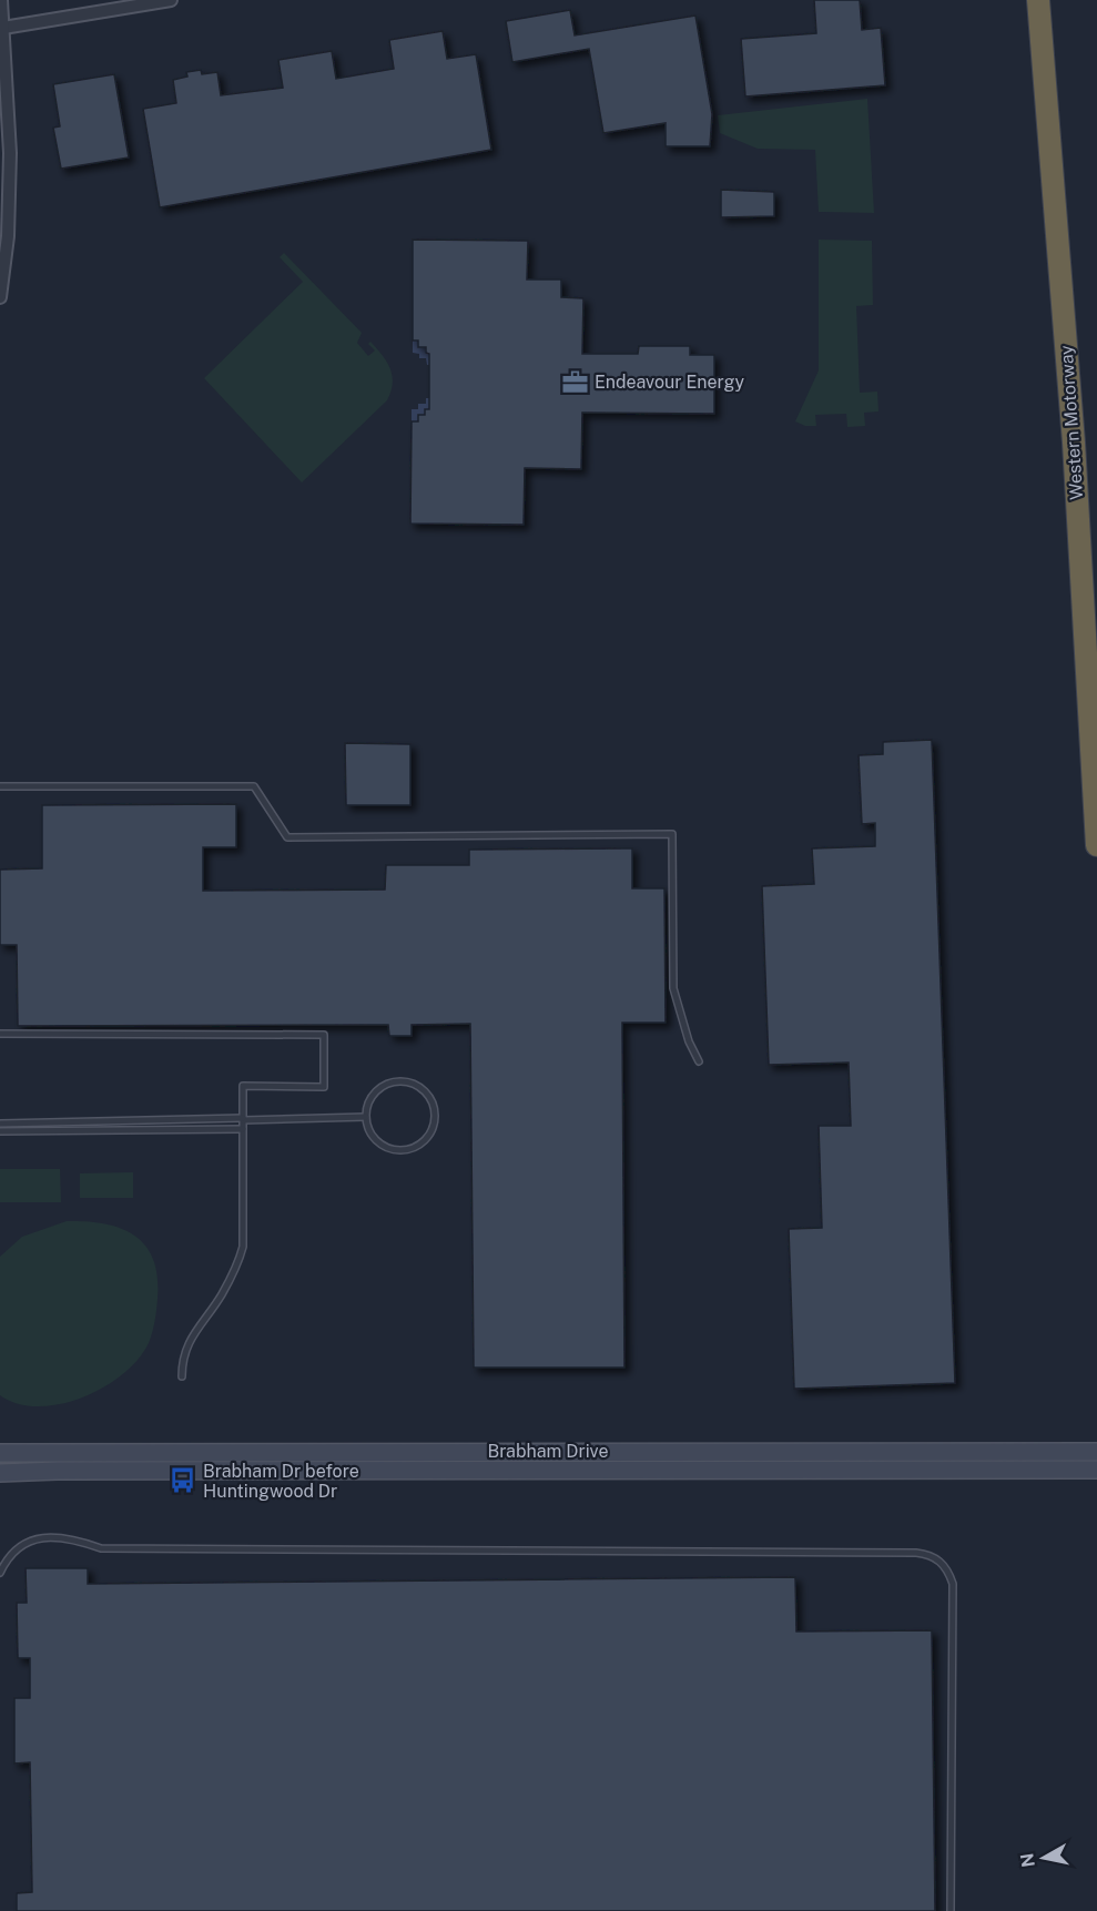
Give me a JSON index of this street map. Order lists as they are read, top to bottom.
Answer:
{
  "streets": {
    "highway": ["Western Motorway"],
    "main road": ["Brabham Drive"]
  },
  "places": {
    "office": ["Endeavour Energy"],
    "bus stop": ["Brabham Dr before Huntingwood Dr"]
  },
  "north": "left"
}
